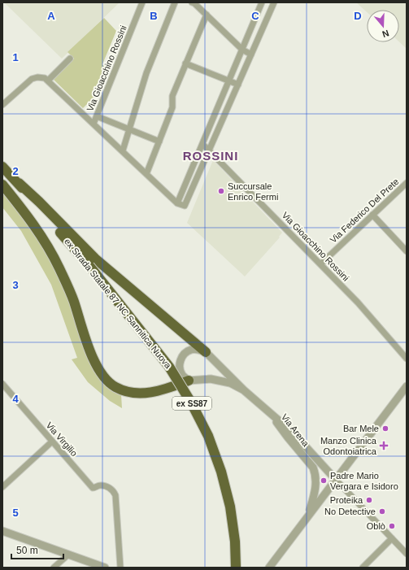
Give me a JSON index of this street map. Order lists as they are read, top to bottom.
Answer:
{
  "streets": {
    "highway": ["ex Strada Statale 87 NC Sannitica Nuova", "ex SS87"],
    "street": [
      "Via Gioacchino Rossini",
      "Via Federico Del Prete",
      "Via Arena",
      "Via Virgilio"
    ]
  },
  "crossings": [
    ["Via Gioacchino Rossini", "Via Federico Del Prete"]
  ],
  "districts": ["ROSSINI"],
  "places": {
    "other": [
      "Succursale Enrico Fermi",
      "Bar Mele",
      "Padre Mario Vergara e Isidoro",
      "Proteika",
      "No Detective",
      "Oblò"
    ],
    "health": ["Manzo Clinica Odontoiatrica"]
  },
  "scale_bar": "50 m",
  "north": "bottom",
  "grid": {
    "columns": [
      "A",
      "B",
      "C",
      "D"
    ],
    "rows": [
      "1",
      "2",
      "3",
      "4",
      "5"
    ]
  }
}
